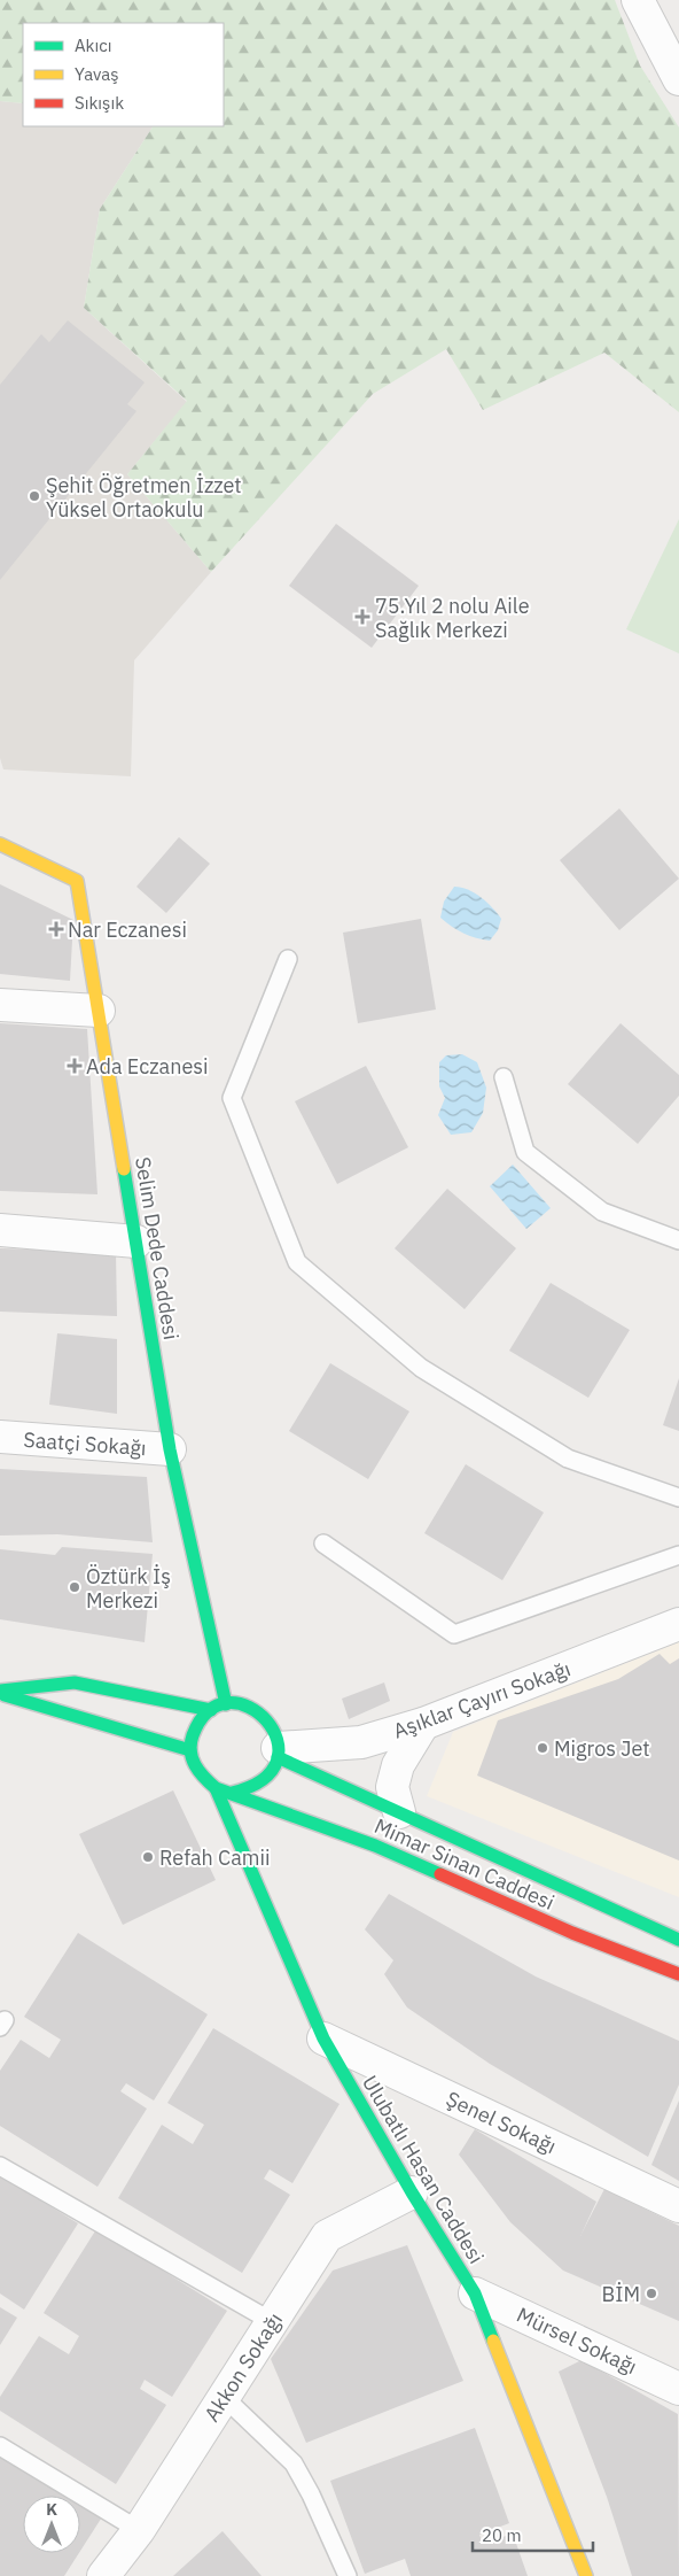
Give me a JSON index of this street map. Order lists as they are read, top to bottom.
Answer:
{
  "streets": {
    "street": [
      "Selim Dede Caddesi",
      "Saatçi Sokağı",
      "Aşıklar Çayırı Sokağı",
      "Mimar Sinan Caddesi",
      "Şenel Sokağı",
      "Ulubatlı Hasan Caddesi",
      "Mürsel Sokağı",
      "Akkon Sokağı"
    ]
  },
  "crossings": [
    ["Selim Dede Caddesi", "Saatçi Sokağı"],
    ["Selim Dede Caddesi", "Aşıklar Çayırı Sokağı"],
    ["Selim Dede Caddesi", "Mimar Sinan Caddesi"],
    ["Selim Dede Caddesi", "Ulubatlı Hasan Caddesi"],
    ["Aşıklar Çayırı Sokağı", "Mimar Sinan Caddesi"],
    ["Aşıklar Çayırı Sokağı", "Ulubatlı Hasan Caddesi"],
    ["Mimar Sinan Caddesi", "Ulubatlı Hasan Caddesi"],
    ["Şenel Sokağı", "Ulubatlı Hasan Caddesi"],
    ["Ulubatlı Hasan Caddesi", "Mürsel Sokağı"],
    ["Ulubatlı Hasan Caddesi", "Akkon Sokağı"]
  ],
  "places": {
    "other": [
      "Şehit Öğretmen İzzet Yüksel Ortaokulu",
      "Öztürk İş Merkezi",
      "Migros Jet",
      "Refah Camii",
      "BİM"
    ],
    "health": ["75.Yıl 2 nolu Aile Sağlık Merkezi", "Nar Eczanesi", "Ada Eczanesi"]
  },
  "legend": ["Akıcı", "Yavaş", "Sıkışık"],
  "scale_bar": "20 m",
  "north": "top"
}
